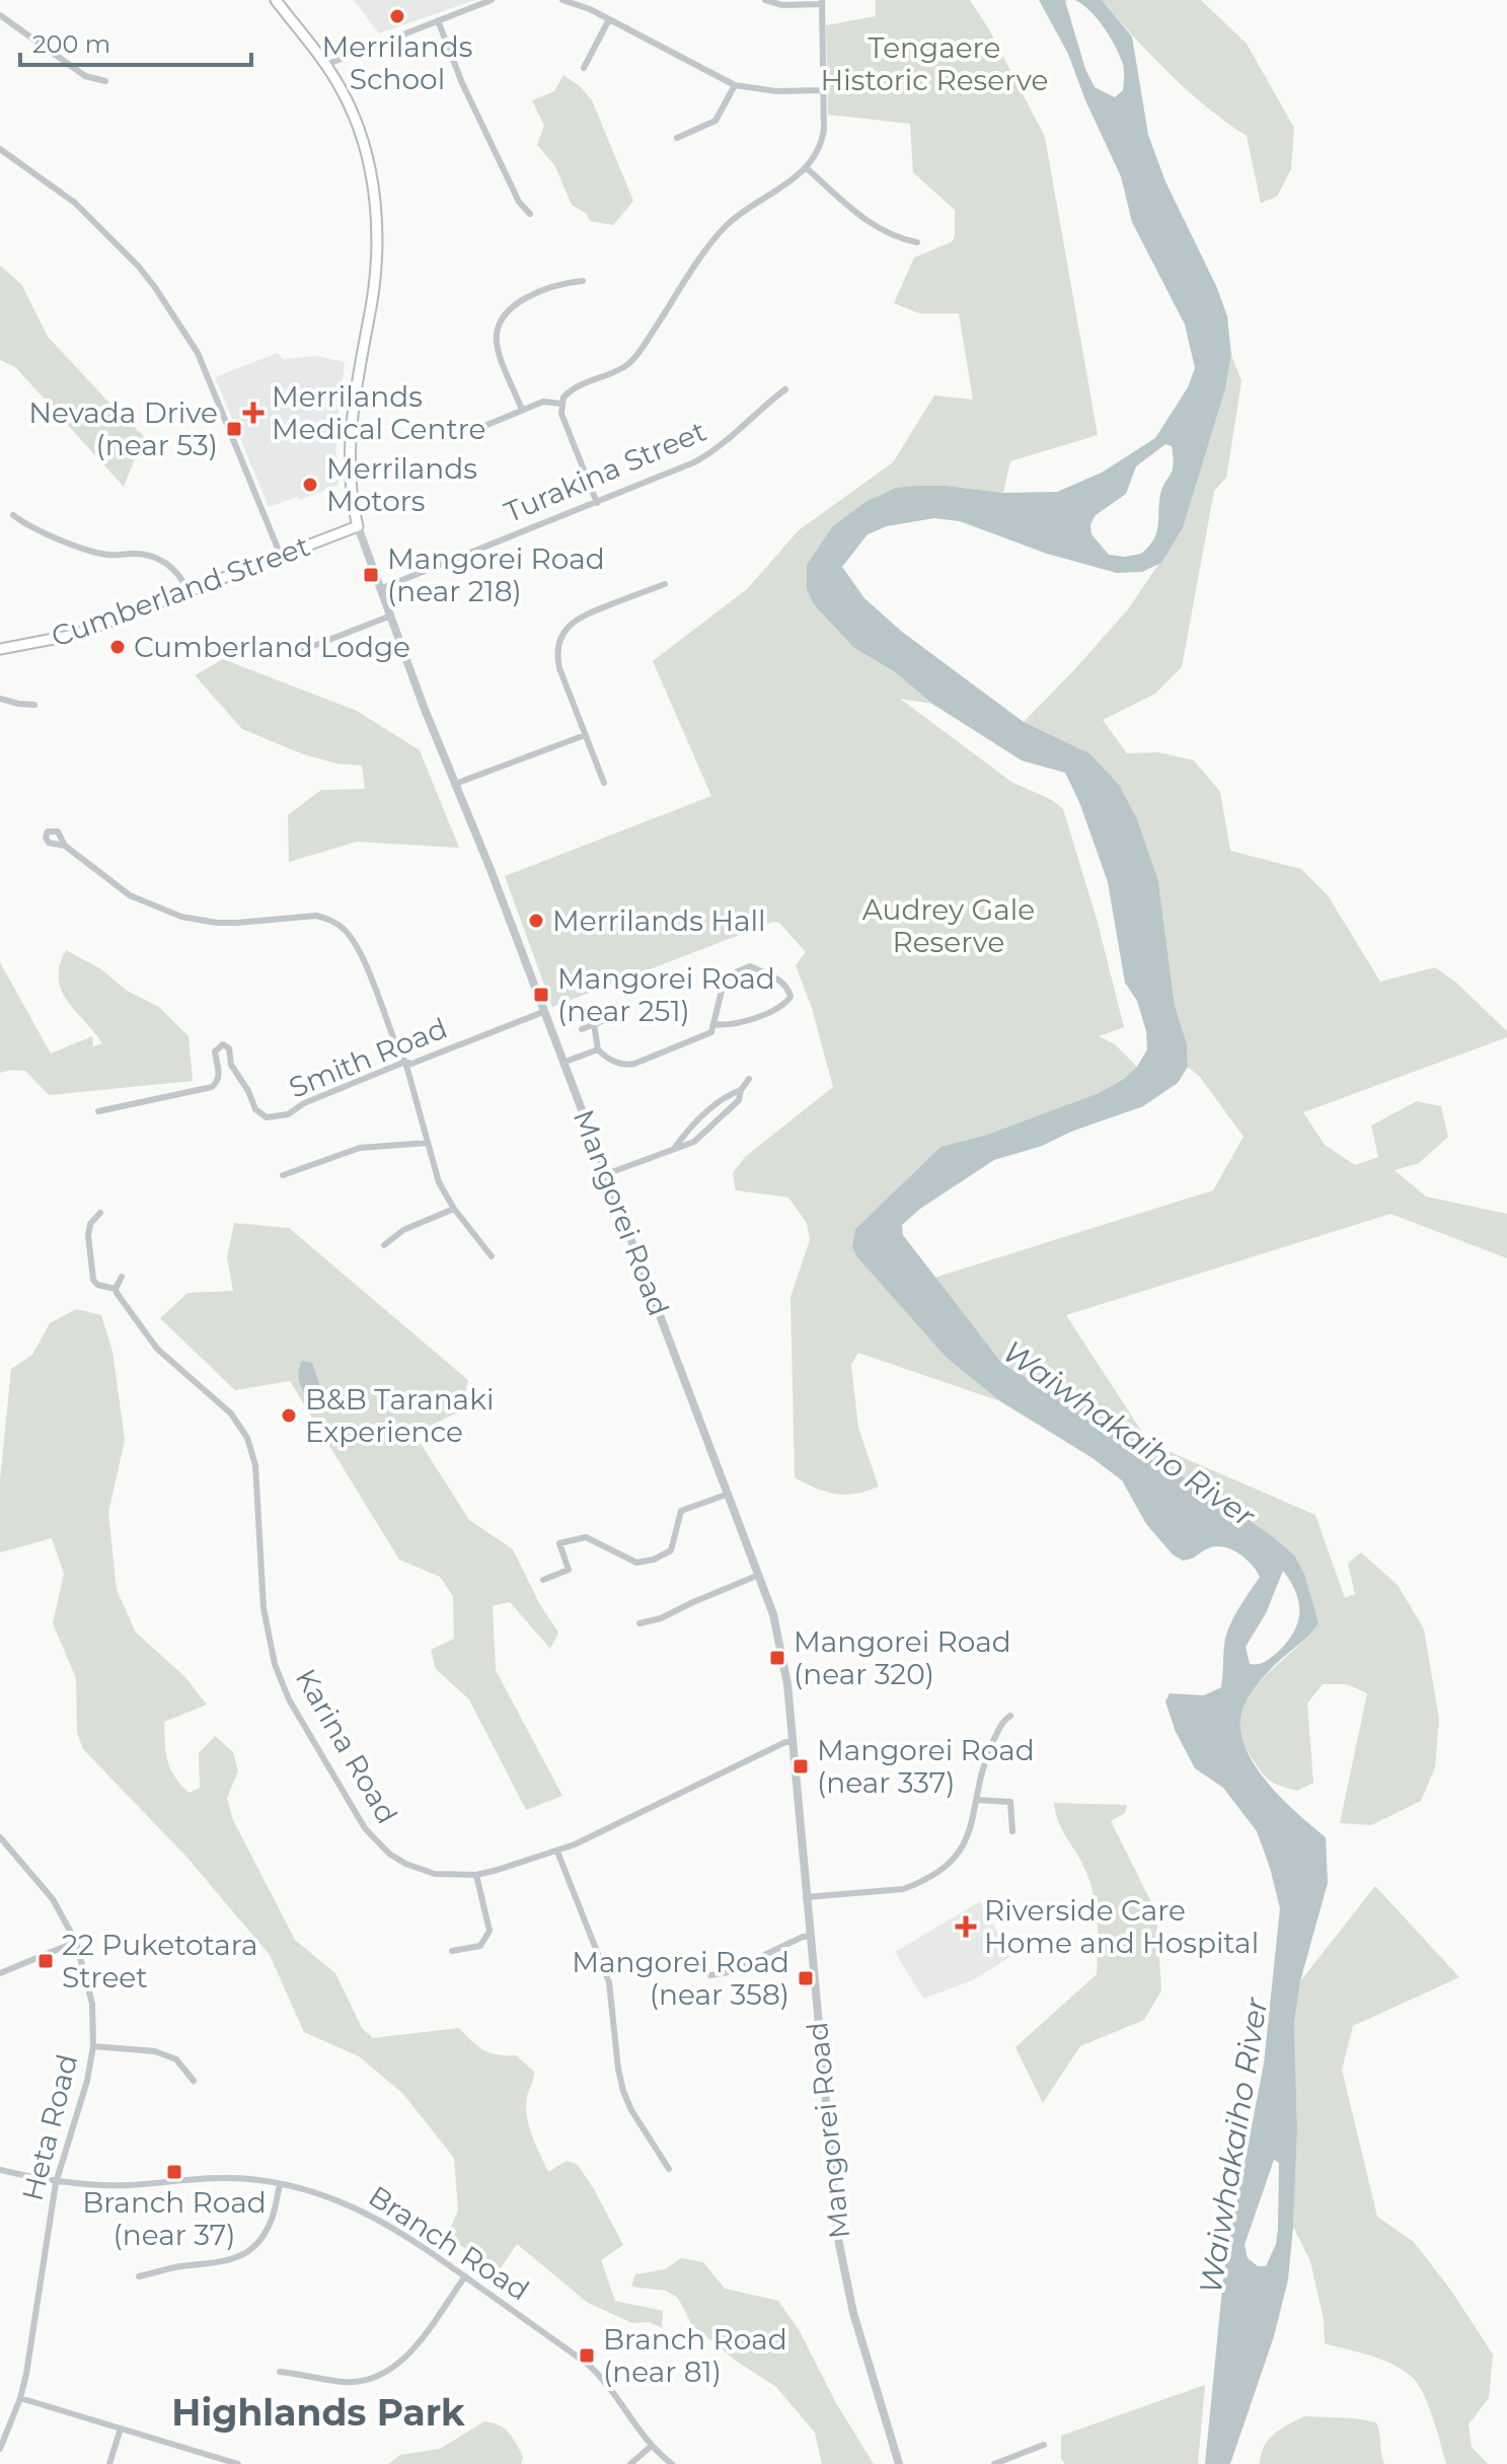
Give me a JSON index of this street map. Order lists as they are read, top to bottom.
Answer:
{
  "streets": {
    "main road": ["Cumberland Street", "Mangorei Road"],
    "street": [
      "Turakina Street",
      "Smith Road",
      "Karina Road",
      "Heta Road",
      "Branch Road"
    ]
  },
  "crossings": [
    ["Turakina Street", "Mangorei Road"],
    ["Cumberland Street", "Mangorei Road"],
    ["Smith Road", "Mangorei Road"],
    ["Mangorei Road", "Karina Road"],
    ["Heta Road", "Branch Road"]
  ],
  "districts": ["Highlands Park"],
  "water": ["Waiwhakaiho River"],
  "parks": ["Tengaere Historic Reserve", "Audrey Gale Reserve"],
  "places": {
    "other": [
      "Merrilands School",
      "Merrilands Motors",
      "Cumberland Lodge",
      "Merrilands Hall",
      "B&B Taranaki Experience"
    ],
    "health": ["Merrilands Medical Centre", "Riverside Care Home and Hospital"],
    "transit": [
      "Nevada Drive (near 53)",
      "Mangorei Road (near 218)",
      "Mangorei Road (near 251)",
      "Mangorei Road (near 320)",
      "Mangorei Road (near 337)",
      "22 Puketotara Street",
      "Mangorei Road (near 358)",
      "Branch Road (near 37)",
      "Branch Road (near 81)"
    ]
  },
  "scale_bar": "200 m"
}
